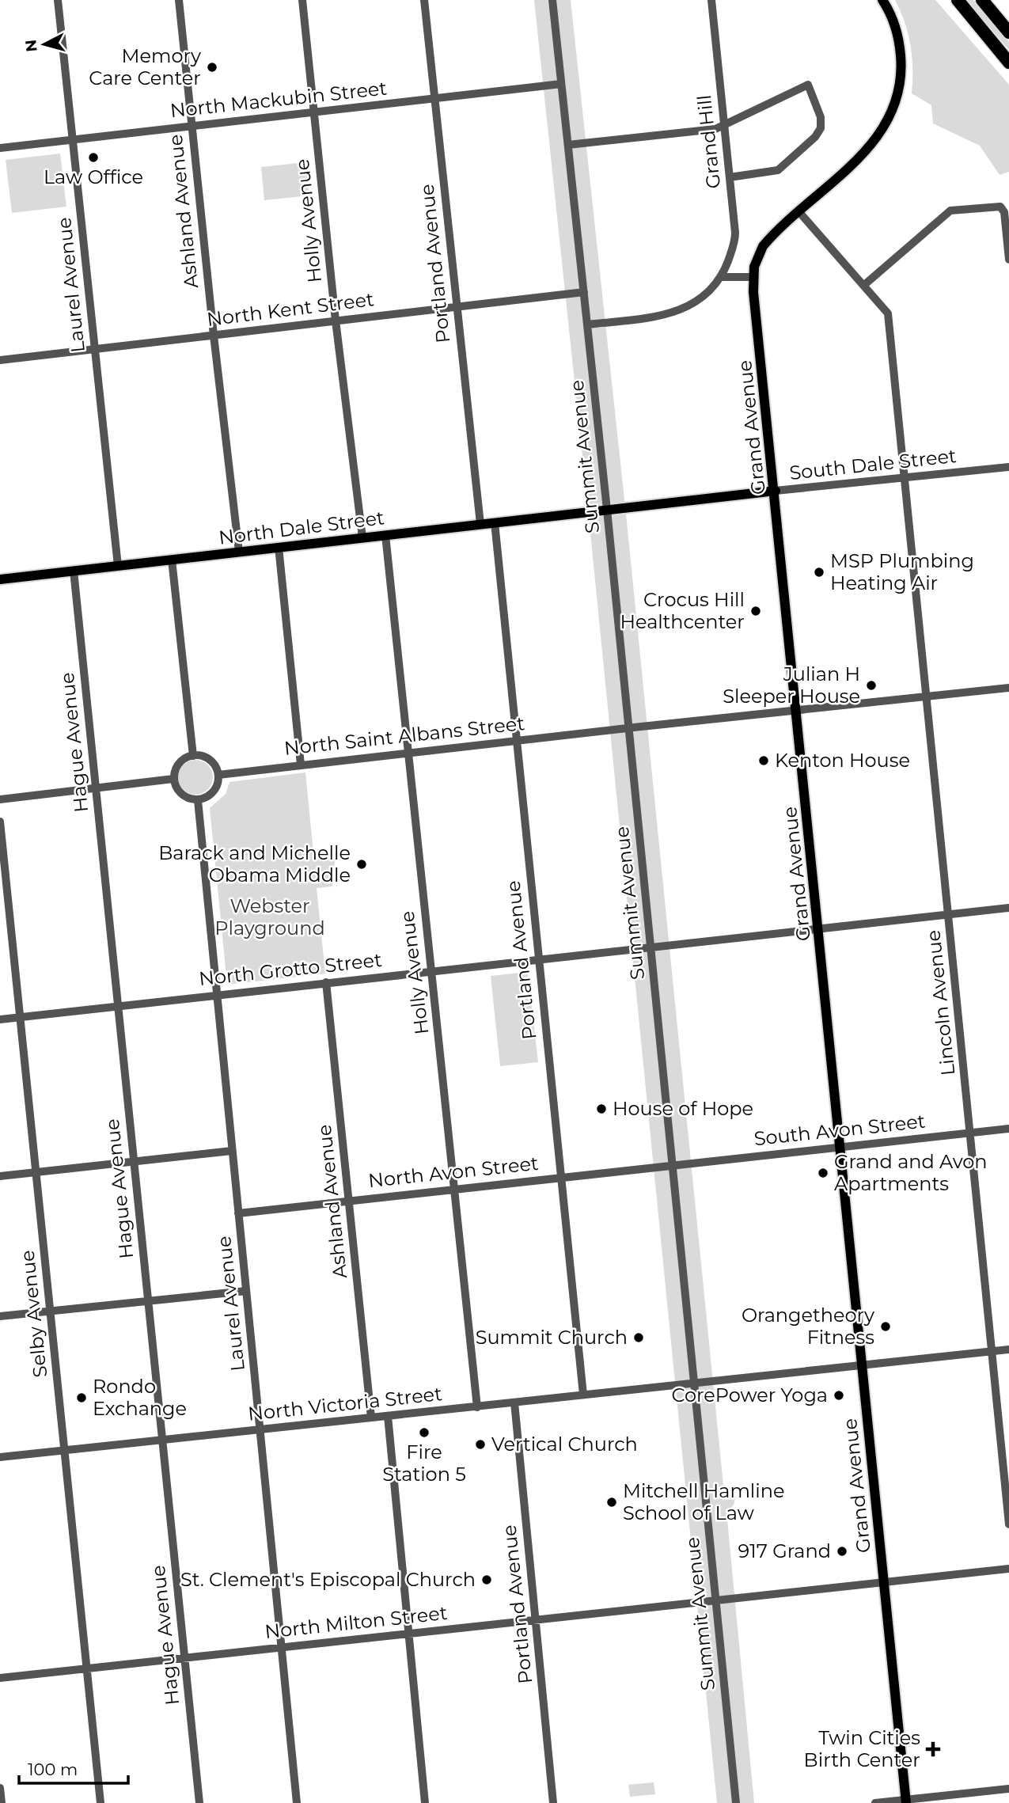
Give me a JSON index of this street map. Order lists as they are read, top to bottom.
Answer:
{
  "streets": {
    "main road": ["Grand Avenue", "South Dale Street", "North Dale Street"],
    "street": [
      "North Mackubin Street",
      "Grand Hill",
      "Ashland Avenue",
      "Holly Avenue",
      "Portland Avenue",
      "Laurel Avenue",
      "North Kent Street",
      "Summit Avenue",
      "North Saint Albans Street",
      "Hague Avenue",
      "North Grotto Street",
      "Lincoln Avenue",
      "South Avon Street",
      "North Avon Street",
      "Selby Avenue",
      "North Victoria Street",
      "North Milton Street"
    ]
  },
  "crossings": [
    ["North Mackubin Street", "Ashland Avenue"],
    ["North Mackubin Street", "Holly Avenue"],
    ["North Mackubin Street", "Portland Avenue"],
    ["North Mackubin Street", "Laurel Avenue"],
    ["North Mackubin Street", "Summit Avenue"],
    ["Ashland Avenue", "North Kent Street"],
    ["Ashland Avenue", "North Dale Street"],
    ["Ashland Avenue", "North Grotto Street"],
    ["Ashland Avenue", "North Avon Street"],
    ["Ashland Avenue", "North Victoria Street"],
    ["Holly Avenue", "North Kent Street"],
    ["Holly Avenue", "North Dale Street"],
    ["Holly Avenue", "North Saint Albans Street"],
    ["Holly Avenue", "North Grotto Street"],
    ["Holly Avenue", "North Avon Street"],
    ["Holly Avenue", "North Victoria Street"],
    ["Portland Avenue", "North Kent Street"],
    ["Portland Avenue", "North Dale Street"],
    ["Portland Avenue", "North Saint Albans Street"],
    ["Portland Avenue", "North Grotto Street"],
    ["Portland Avenue", "North Avon Street"],
    ["Portland Avenue", "North Victoria Street"],
    ["Portland Avenue", "North Milton Street"],
    ["Laurel Avenue", "North Kent Street"],
    ["Laurel Avenue", "North Dale Street"],
    ["Laurel Avenue", "North Saint Albans Street"],
    ["Laurel Avenue", "North Grotto Street"],
    ["Laurel Avenue", "North Avon Street"],
    ["Laurel Avenue", "North Victoria Street"],
    ["Laurel Avenue", "North Milton Street"],
    ["North Kent Street", "Summit Avenue"],
    ["Grand Avenue", "South Dale Street"],
    ["Grand Avenue", "North Saint Albans Street"],
    ["Grand Avenue", "North Grotto Street"],
    ["Grand Avenue", "Lincoln Avenue"],
    ["Grand Avenue", "South Avon Street"],
    ["Grand Avenue", "North Victoria Street"],
    ["Grand Avenue", "North Milton Street"],
    ["Summit Avenue", "South Dale Street"],
    ["Summit Avenue", "North Dale Street"],
    ["Summit Avenue", "North Saint Albans Street"],
    ["Summit Avenue", "North Grotto Street"],
    ["Summit Avenue", "South Avon Street"],
    ["Summit Avenue", "North Avon Street"],
    ["Summit Avenue", "North Victoria Street"],
    ["Summit Avenue", "North Milton Street"],
    ["South Dale Street", "North Dale Street"],
    ["South Dale Street", "Lincoln Avenue"],
    ["North Dale Street", "Hague Avenue"],
    ["North Saint Albans Street", "Lincoln Avenue"],
    ["Hague Avenue", "North Grotto Street"],
    ["Hague Avenue", "North Victoria Street"],
    ["Hague Avenue", "North Milton Street"],
    ["North Grotto Street", "Lincoln Avenue"],
    ["North Grotto Street", "Selby Avenue"],
    ["Lincoln Avenue", "South Avon Street"],
    ["Lincoln Avenue", "North Victoria Street"],
    ["South Avon Street", "North Avon Street"],
    ["Selby Avenue", "North Victoria Street"],
    ["Selby Avenue", "North Milton Street"]
  ],
  "parks": ["Webster Playground"],
  "places": {
    "other": [
      "Memory Care Center",
      "Law Office",
      "MSP Plumbing Heating Air",
      "Crocus Hill Healthcenter",
      "Julian H Sleeper House",
      "Kenton House",
      "Barack and Michelle Obama Middle",
      "House of Hope",
      "Grand and Avon Apartments",
      "Orangetheory Fitness",
      "Summit Church",
      "CorePower Yoga",
      "Rondo Exchange",
      "Fire Station 5",
      "Vertical Church",
      "Mitchell Hamline School of Law",
      "917 Grand",
      "St. Clement's Episcopal Church"
    ],
    "health": ["Twin Cities Birth Center"]
  },
  "scale_bar": "100 m",
  "north": "left"
}
